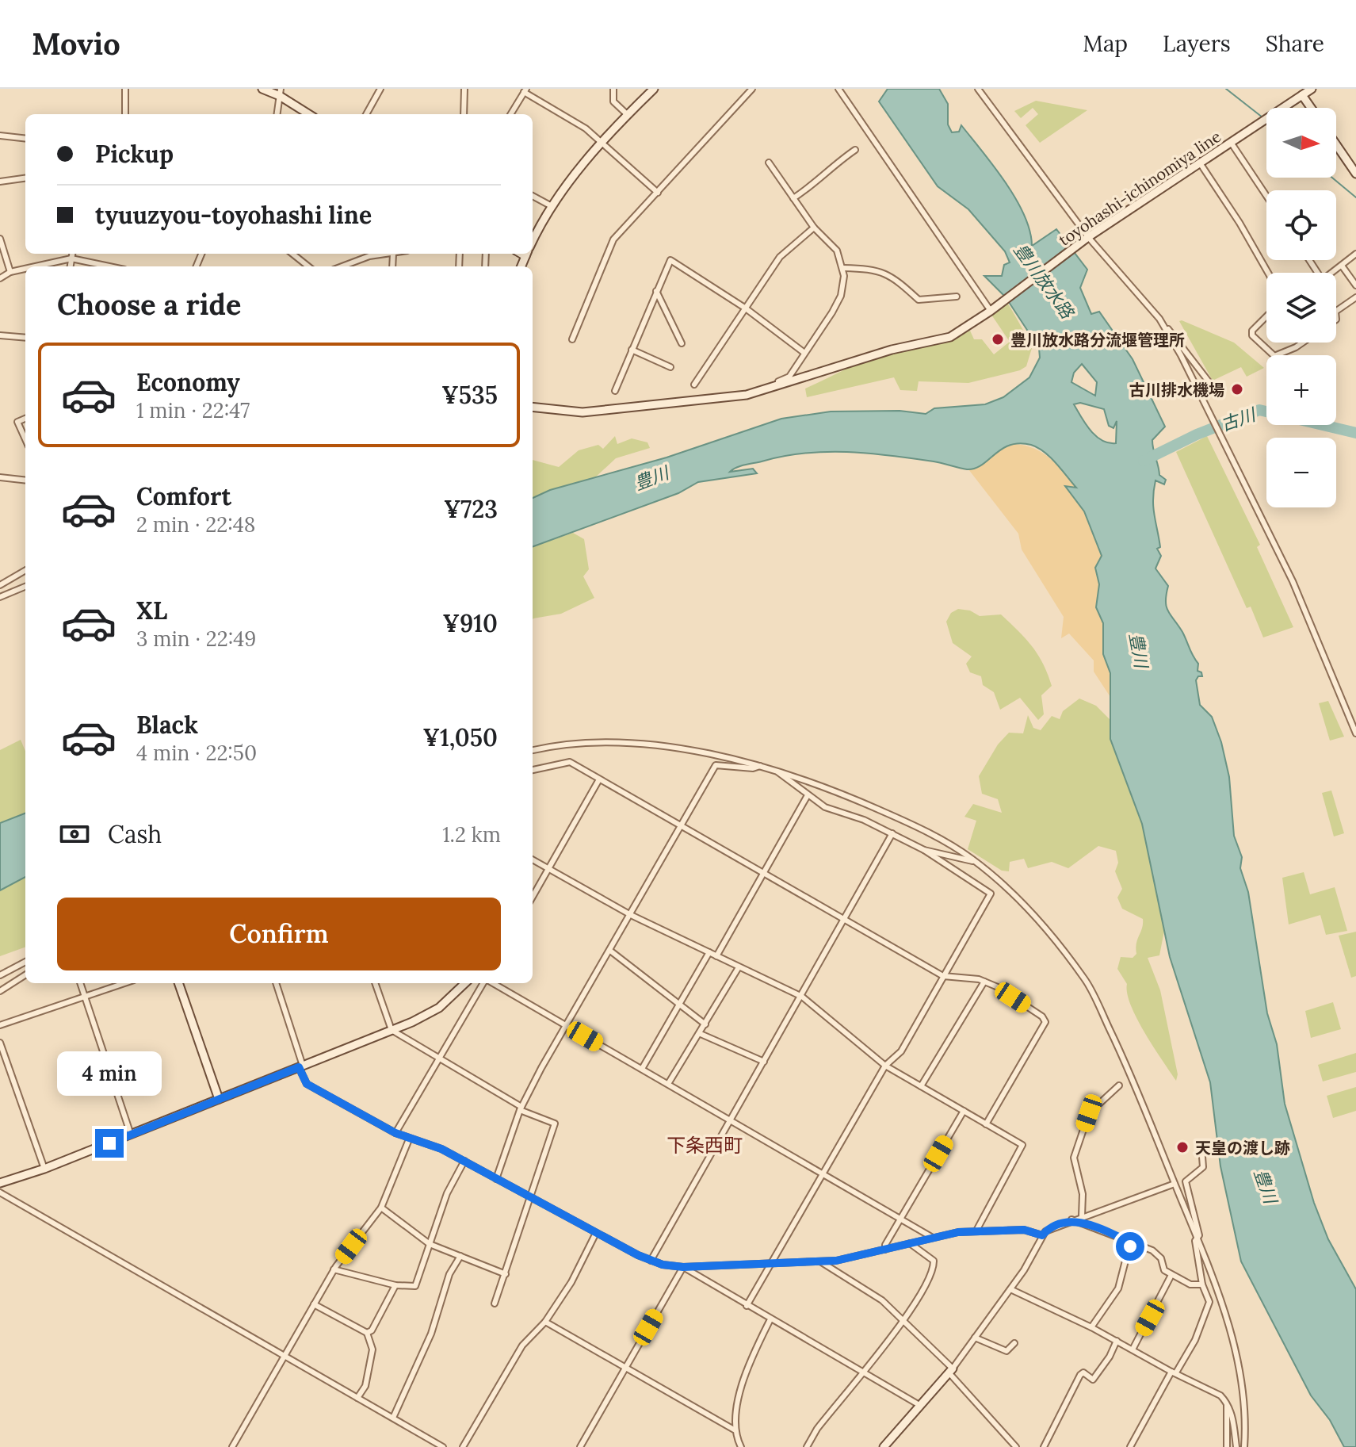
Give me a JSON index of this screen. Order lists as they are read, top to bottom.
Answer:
{
  "streets": {
    "main road": ["toyohashi-ichinomiya line"]
  },
  "districts": ["下条西町"],
  "water": ["豊川放水路", "古川", "豊川"],
  "places": ["豊川放水路分流堰管理所", "古川排水機場", "天皇の渡し跡"],
  "north": "right",
  "page": {
    "header": "Movio",
    "nav": ["Map", "Layers", "Share"],
    "map_buttons": ["+", "−"],
    "banner": ["Pickup", "tyuuzyou-toyohashi line"],
    "heading": "Choose a ride",
    "list": [
      {
        "name": "Economy",
        "note": "1 min · 22:47",
        "value": "¥535"
      },
      {
        "name": "Comfort",
        "note": "2 min · 22:48",
        "value": "¥723"
      },
      {
        "name": "XL",
        "note": "3 min · 22:49",
        "value": "¥910"
      },
      {
        "name": "Black",
        "note": "4 min · 22:50",
        "value": "¥1,050"
      }
    ],
    "pay": ["Cash", "1.2 km"],
    "buttons": "Confirm",
    "bubble": "4 min"
  }
}
